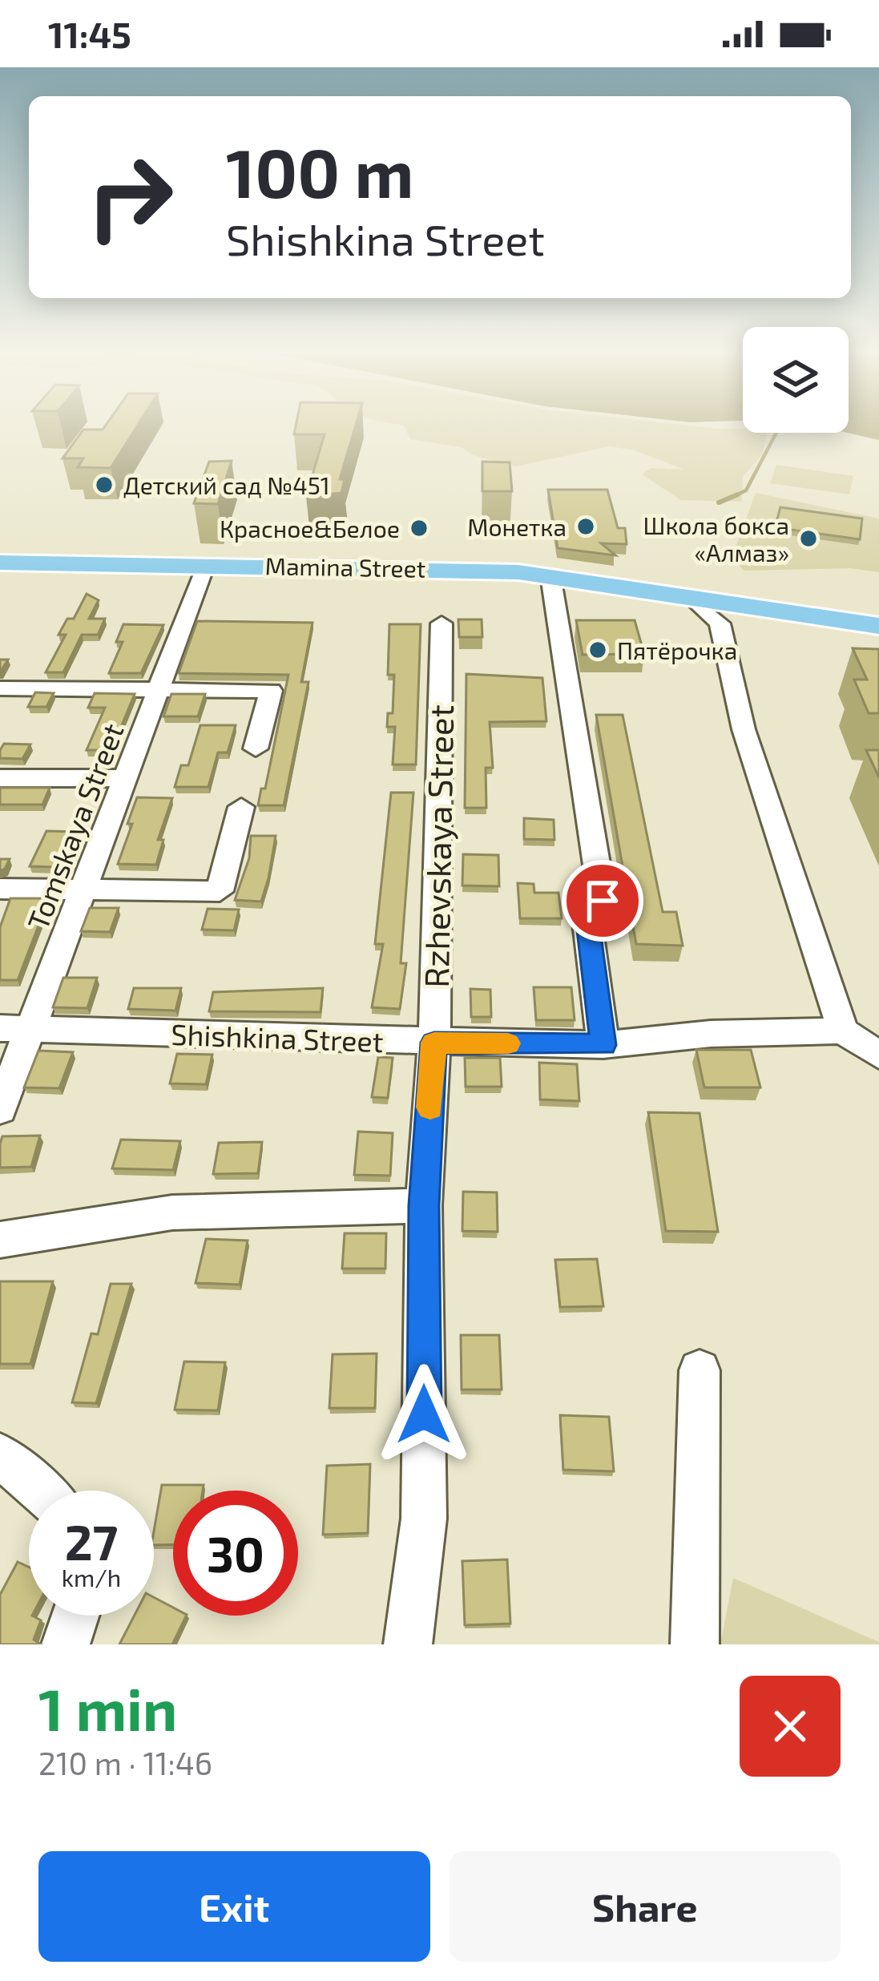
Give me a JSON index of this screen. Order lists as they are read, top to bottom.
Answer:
{
  "streets": {
    "main road": ["Mamina Street"],
    "street": ["Tomskaya Street", "Rzhevskaya Street", "Shishkina Street"]
  },
  "crossings": [
    ["Mamina Street", "Tomskaya Street"],
    ["Tomskaya Street", "Shishkina Street"],
    ["Rzhevskaya Street", "Shishkina Street"]
  ],
  "places": [
    "Детский сад №451",
    "Монетка",
    "Красное&Белое",
    "Школа бокса «Алмаз»",
    "Пятёрочка"
  ],
  "page": {
    "status": "11:45",
    "turn": ["100 m", "Shishkina Street"],
    "speed": "27 km/h",
    "limit": "30",
    "heading": ["1 min", "210 m · 11:46"],
    "buttons": ["Exit", "Share"]
  }
}
